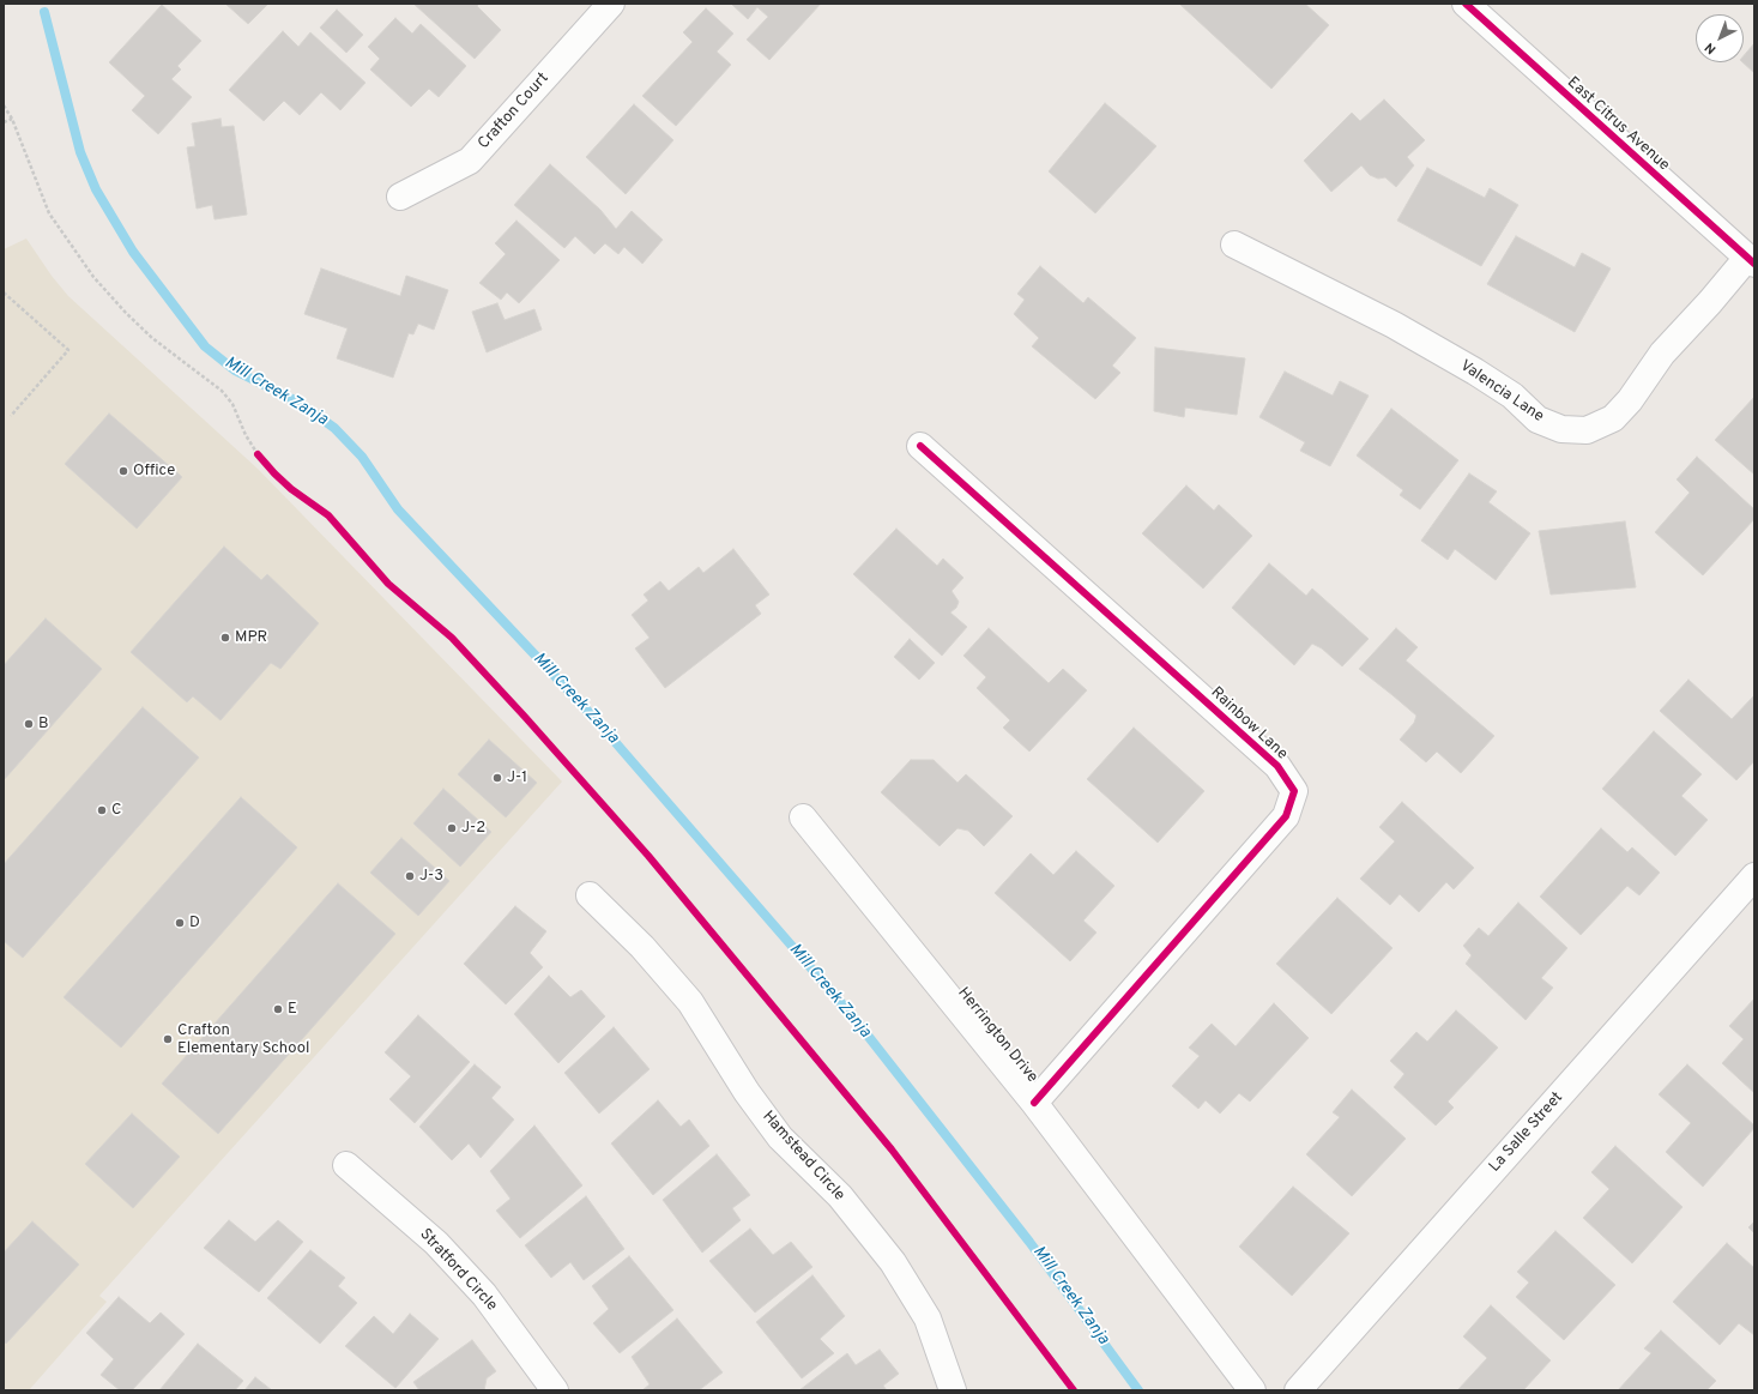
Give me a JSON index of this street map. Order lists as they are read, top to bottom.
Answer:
{
  "streets": {
    "street": [
      "Crafton Court",
      "East Citrus Avenue",
      "Valencia Lane",
      "Rainbow Lane",
      "Herrington Drive",
      "La Salle Street",
      "Hamstead Circle",
      "Stratford Circle"
    ]
  },
  "crossings": [
    ["East Citrus Avenue", "Valencia Lane"],
    ["Rainbow Lane", "Herrington Drive"]
  ],
  "water": ["Mill Creek Zanja"],
  "places": [
    "Office",
    "MPR",
    "B",
    "J-1",
    "C",
    "J-2",
    "J-3",
    "D",
    "E",
    "Crafton Elementary School"
  ],
  "north": "bottom left"
}
